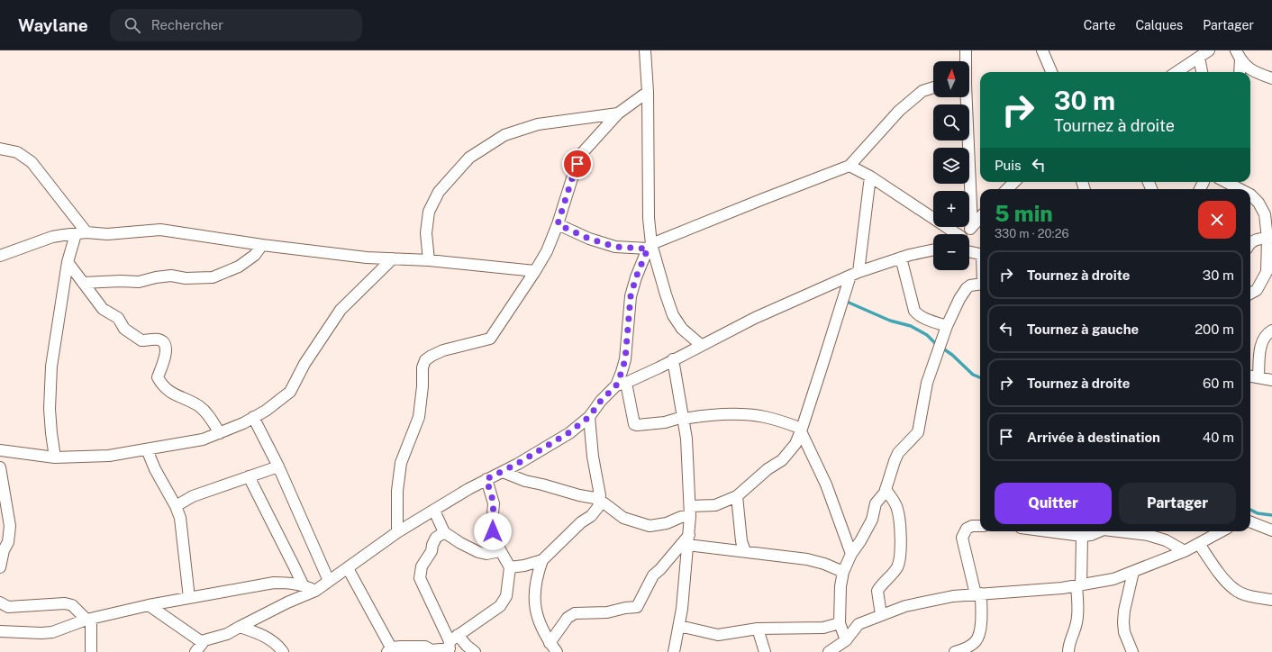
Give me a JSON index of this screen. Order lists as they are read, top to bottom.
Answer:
{
  "north": "top",
  "page": {
    "header": "Waylane",
    "search": "Rechercher",
    "nav": ["Carte", "Calques", "Partager"],
    "map_buttons": ["+", "−"],
    "turn": ["30 m", "Tournez à droite"],
    "then": "Puis",
    "heading": ["5 min", "330 m · 20:26"],
    "list": [
      {
        "name": "Tournez à droite",
        "value": "30 m"
      },
      {
        "name": "Tournez à gauche",
        "value": "200 m"
      },
      {
        "name": "Tournez à droite",
        "value": "60 m"
      },
      {
        "name": "Arrivée à destination",
        "value": "40 m"
      }
    ],
    "buttons": ["Quitter", "Partager"]
  }
}
